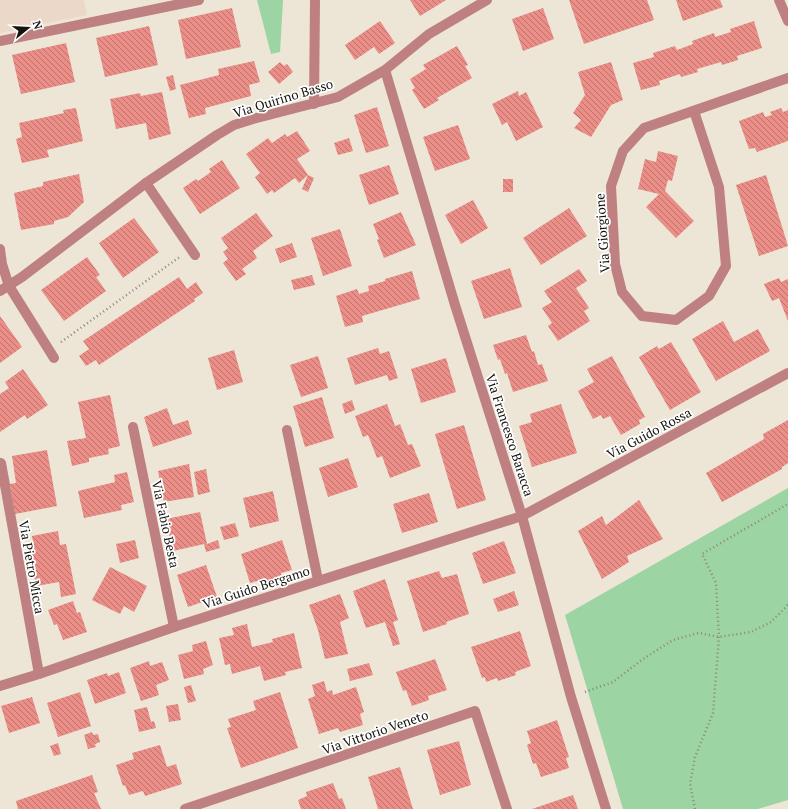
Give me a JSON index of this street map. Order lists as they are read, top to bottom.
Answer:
{
  "streets": {
    "street": [
      "Via Quirino Basso",
      "Via Giorgione",
      "Via Guido Rossa",
      "Via Francesco Baracca",
      "Via Fabio Besta",
      "Via Pietro Micca",
      "Via Guido Bergamo",
      "Via Vittorio Veneto"
    ]
  },
  "crossings": [
    ["Via Quirino Basso", "Via Francesco Baracca"],
    ["Via Guido Rossa", "Via Francesco Baracca"],
    ["Via Guido Rossa", "Via Guido Bergamo"],
    ["Via Francesco Baracca", "Via Guido Bergamo"],
    ["Via Fabio Besta", "Via Guido Bergamo"],
    ["Via Pietro Micca", "Via Guido Bergamo"]
  ],
  "north": "right"
}
